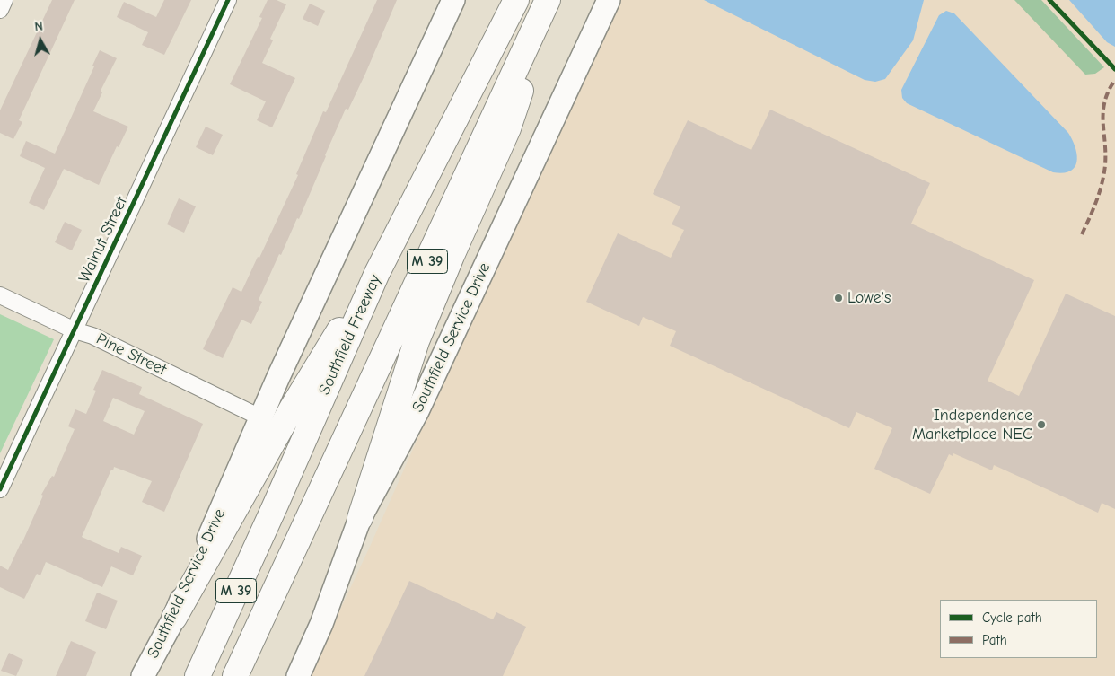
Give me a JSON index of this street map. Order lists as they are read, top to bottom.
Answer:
{
  "streets": {
    "highway": ["M 39", "Southfield Freeway"],
    "main road": ["Southfield Service Drive"],
    "street": ["Walnut Street", "Pine Street"]
  },
  "crossings": [
    ["Walnut Street", "Pine Street"],
    ["Southfield Service Drive", "Pine Street"]
  ],
  "places": ["Lowe's", "Independence Marketplace NEC"],
  "legend": ["Cycle path", "Path"],
  "north": "top"
}
